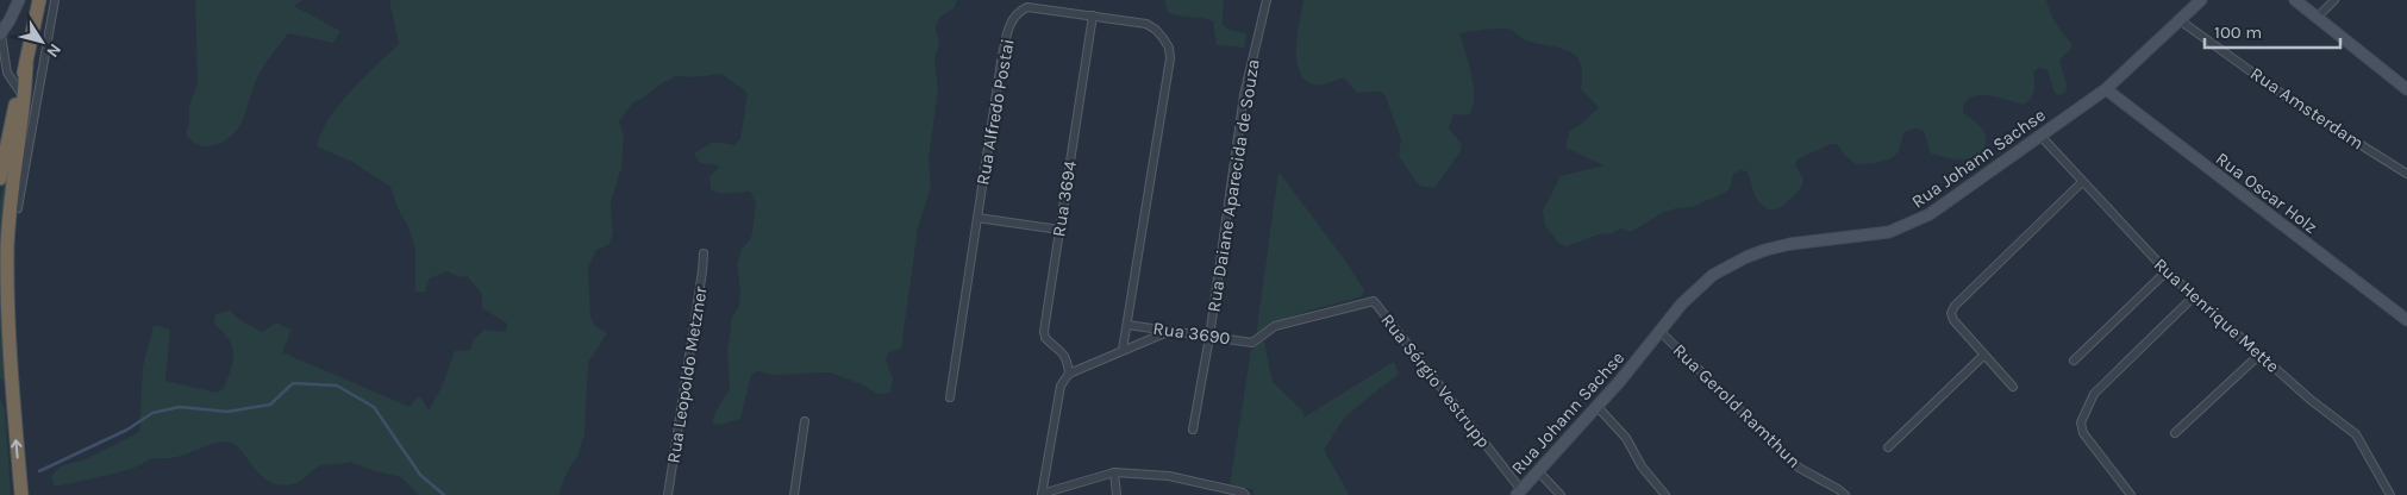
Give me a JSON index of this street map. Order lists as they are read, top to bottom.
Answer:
{
  "streets": {
    "street": [
      "Rua Amsterdam",
      "Rua Alfredo Postai",
      "Rua Johann Sachse",
      "Rua Daiane Aparecida de Souza",
      "Rua Oscar Holz",
      "Rua 3694",
      "Rua Henrique Mette",
      "Rua 3690",
      "Rua Leopoldo Metzner",
      "Rua Sérgio Vestrupp",
      "Rua Gerold Ramthun"
    ]
  },
  "crossings": [
    ["Rua Amsterdam", "Rua Johann Sachse"],
    ["Rua Alfredo Postai", "Rua 3694"],
    ["Rua Alfredo Postai", "Rua 3690"],
    ["Rua Johann Sachse", "Rua Oscar Holz"],
    ["Rua Johann Sachse", "Rua Henrique Mette"],
    ["Rua Johann Sachse", "Rua Sérgio Vestrupp"],
    ["Rua Johann Sachse", "Rua Gerold Ramthun"],
    ["Rua Daiane Aparecida de Souza", "Rua 3690"],
    ["Rua 3690", "Rua Sérgio Vestrupp"]
  ],
  "scale_bar": "100 m",
  "north": "bottom right"
}
